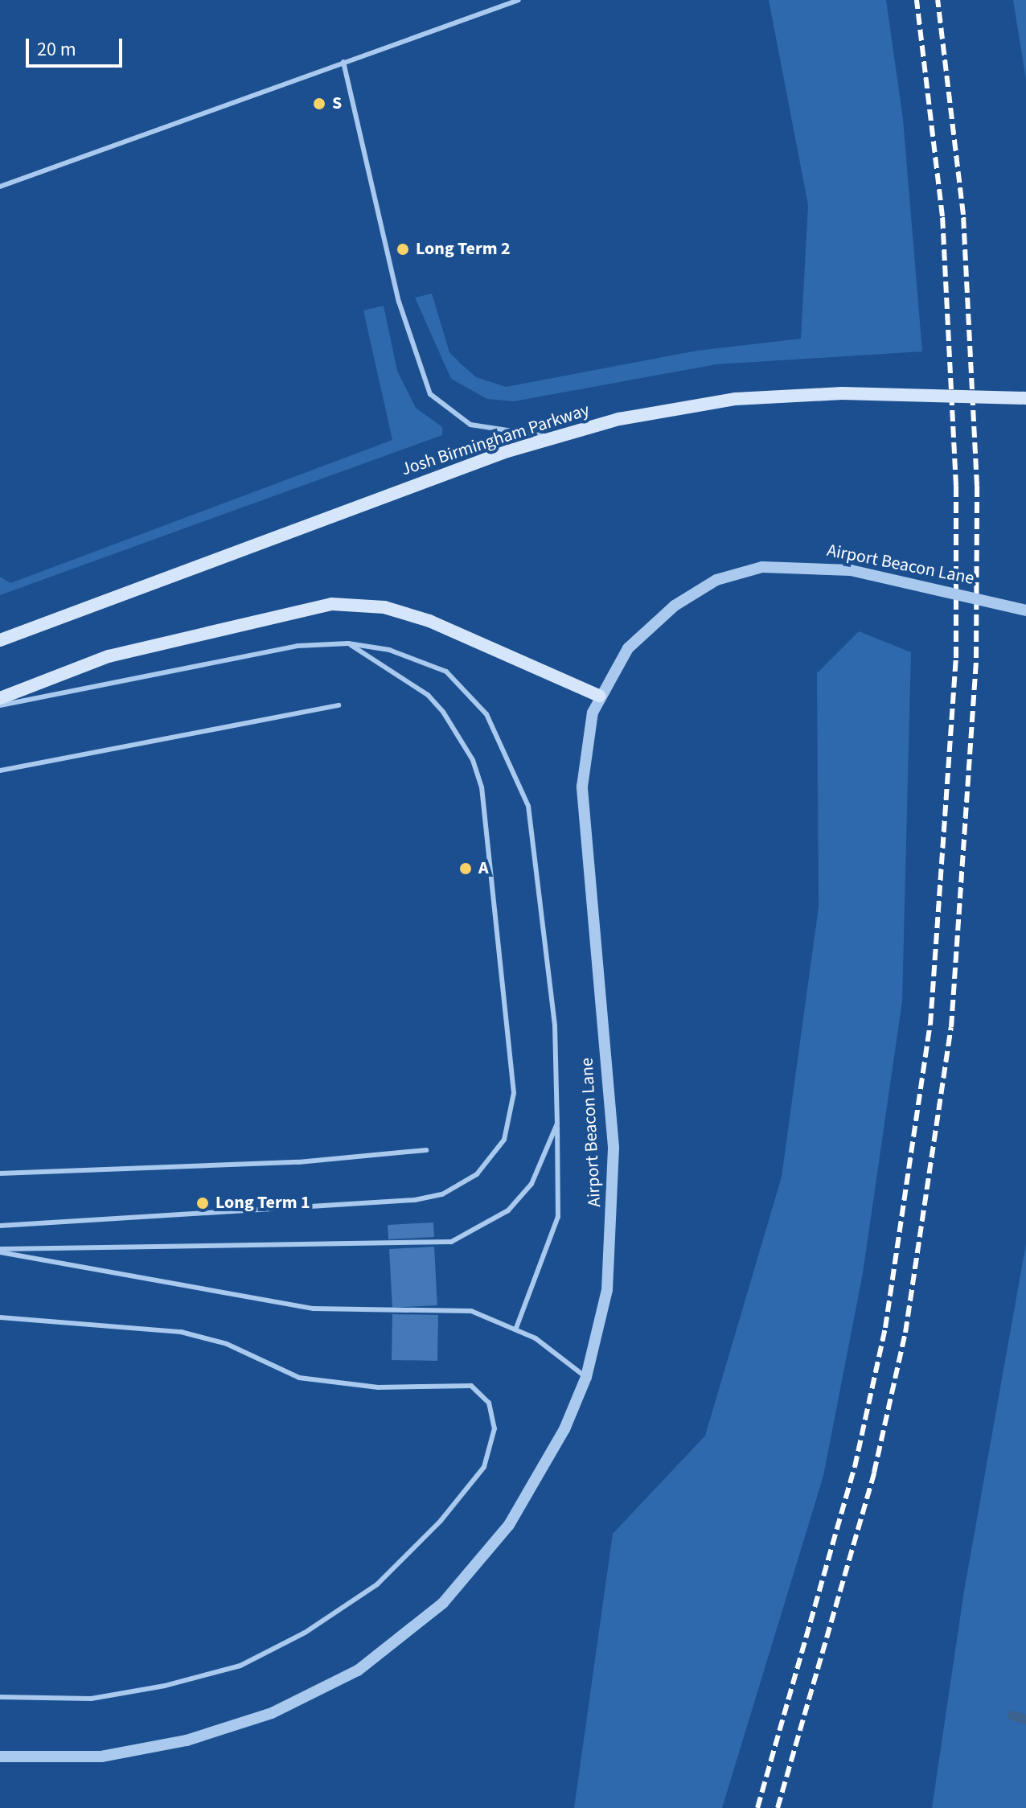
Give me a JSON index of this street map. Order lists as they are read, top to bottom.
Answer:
{
  "streets": {
    "main road": ["Josh Birmingham Parkway"],
    "street": ["Airport Beacon Lane"]
  },
  "places": [
    "S",
    "Long Term 2",
    "A",
    "Long Term 1"
  ],
  "scale_bar": "20 m"
}
